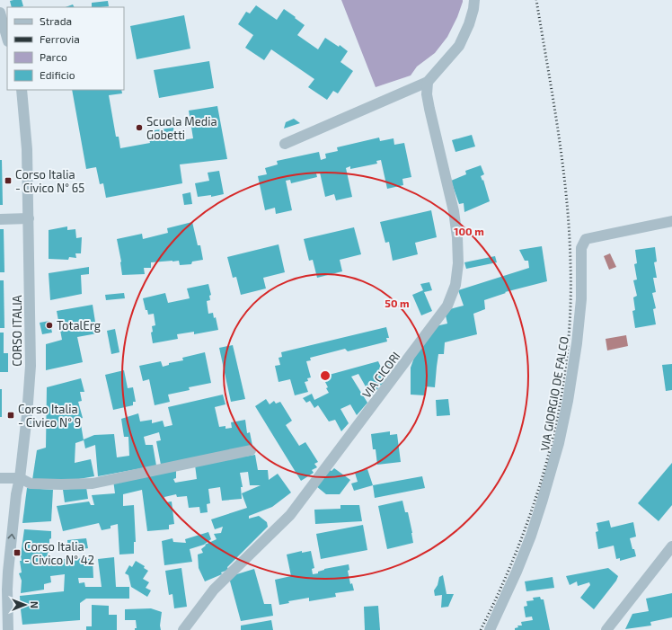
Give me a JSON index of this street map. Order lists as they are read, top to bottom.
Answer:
{
  "streets": {
    "street": ["CORSO ITALIA", "VIA CICORI", "VIA GIORGIO DE FALCO"]
  },
  "places": {
    "other": ["Scuola Media Gobetti", "TotalErg"],
    "transit": ["Corso Italia - Civico N° 65", "Corso Italia - Civico N° 9", "Corso Italia - Civico N° 42"]
  },
  "legend": [
    "Strada",
    "Ferrovia",
    "Parco",
    "Edificio"
  ],
  "north": "right",
  "rings": ["100 m", "50 m"]
}
